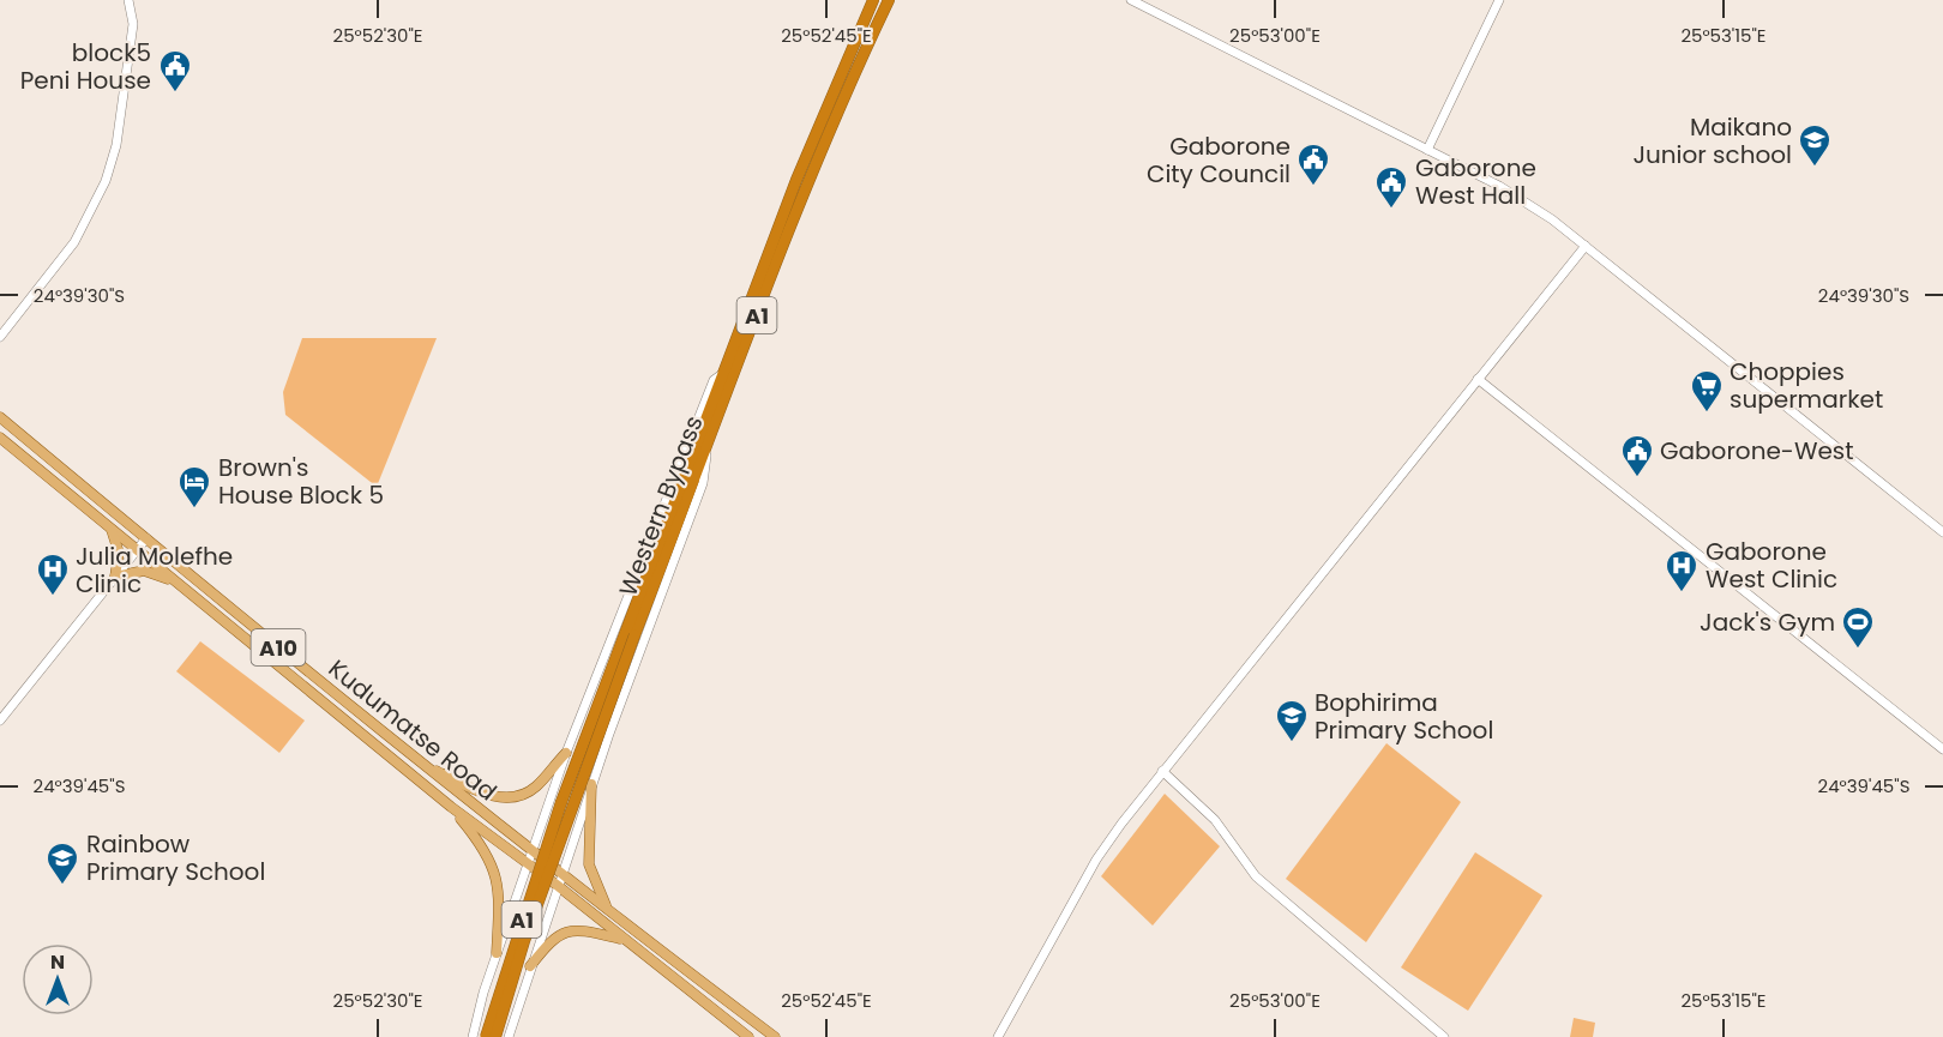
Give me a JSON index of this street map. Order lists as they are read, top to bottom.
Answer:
{
  "streets": {
    "highway": ["A1", "Western Bypass"],
    "main road": ["A10", "Kudumatse Road"]
  },
  "places": {
    "public building": [
      "block5 Peni House",
      "Gaborone City Council",
      "Gaborone West Hall",
      "Gaborone-West"
    ],
    "school or university": ["Maikano Junior school", "Bophirima Primary School", "Rainbow Primary School"],
    "supermarket": ["Choppies supermarket"],
    "hotel": ["Brown's House Block 5"],
    "hospital": ["Gaborone West Clinic", "Julia Molefhe Clinic"],
    "sports": ["Jack's Gym"]
  },
  "north": "top",
  "coordinates": [
    "25°52'30\"E",
    "25°52'45\"E",
    "25°53'00\"E",
    "25°53'15\"E",
    "24°39'30\"S",
    "24°39'45\"S"
  ]
}
